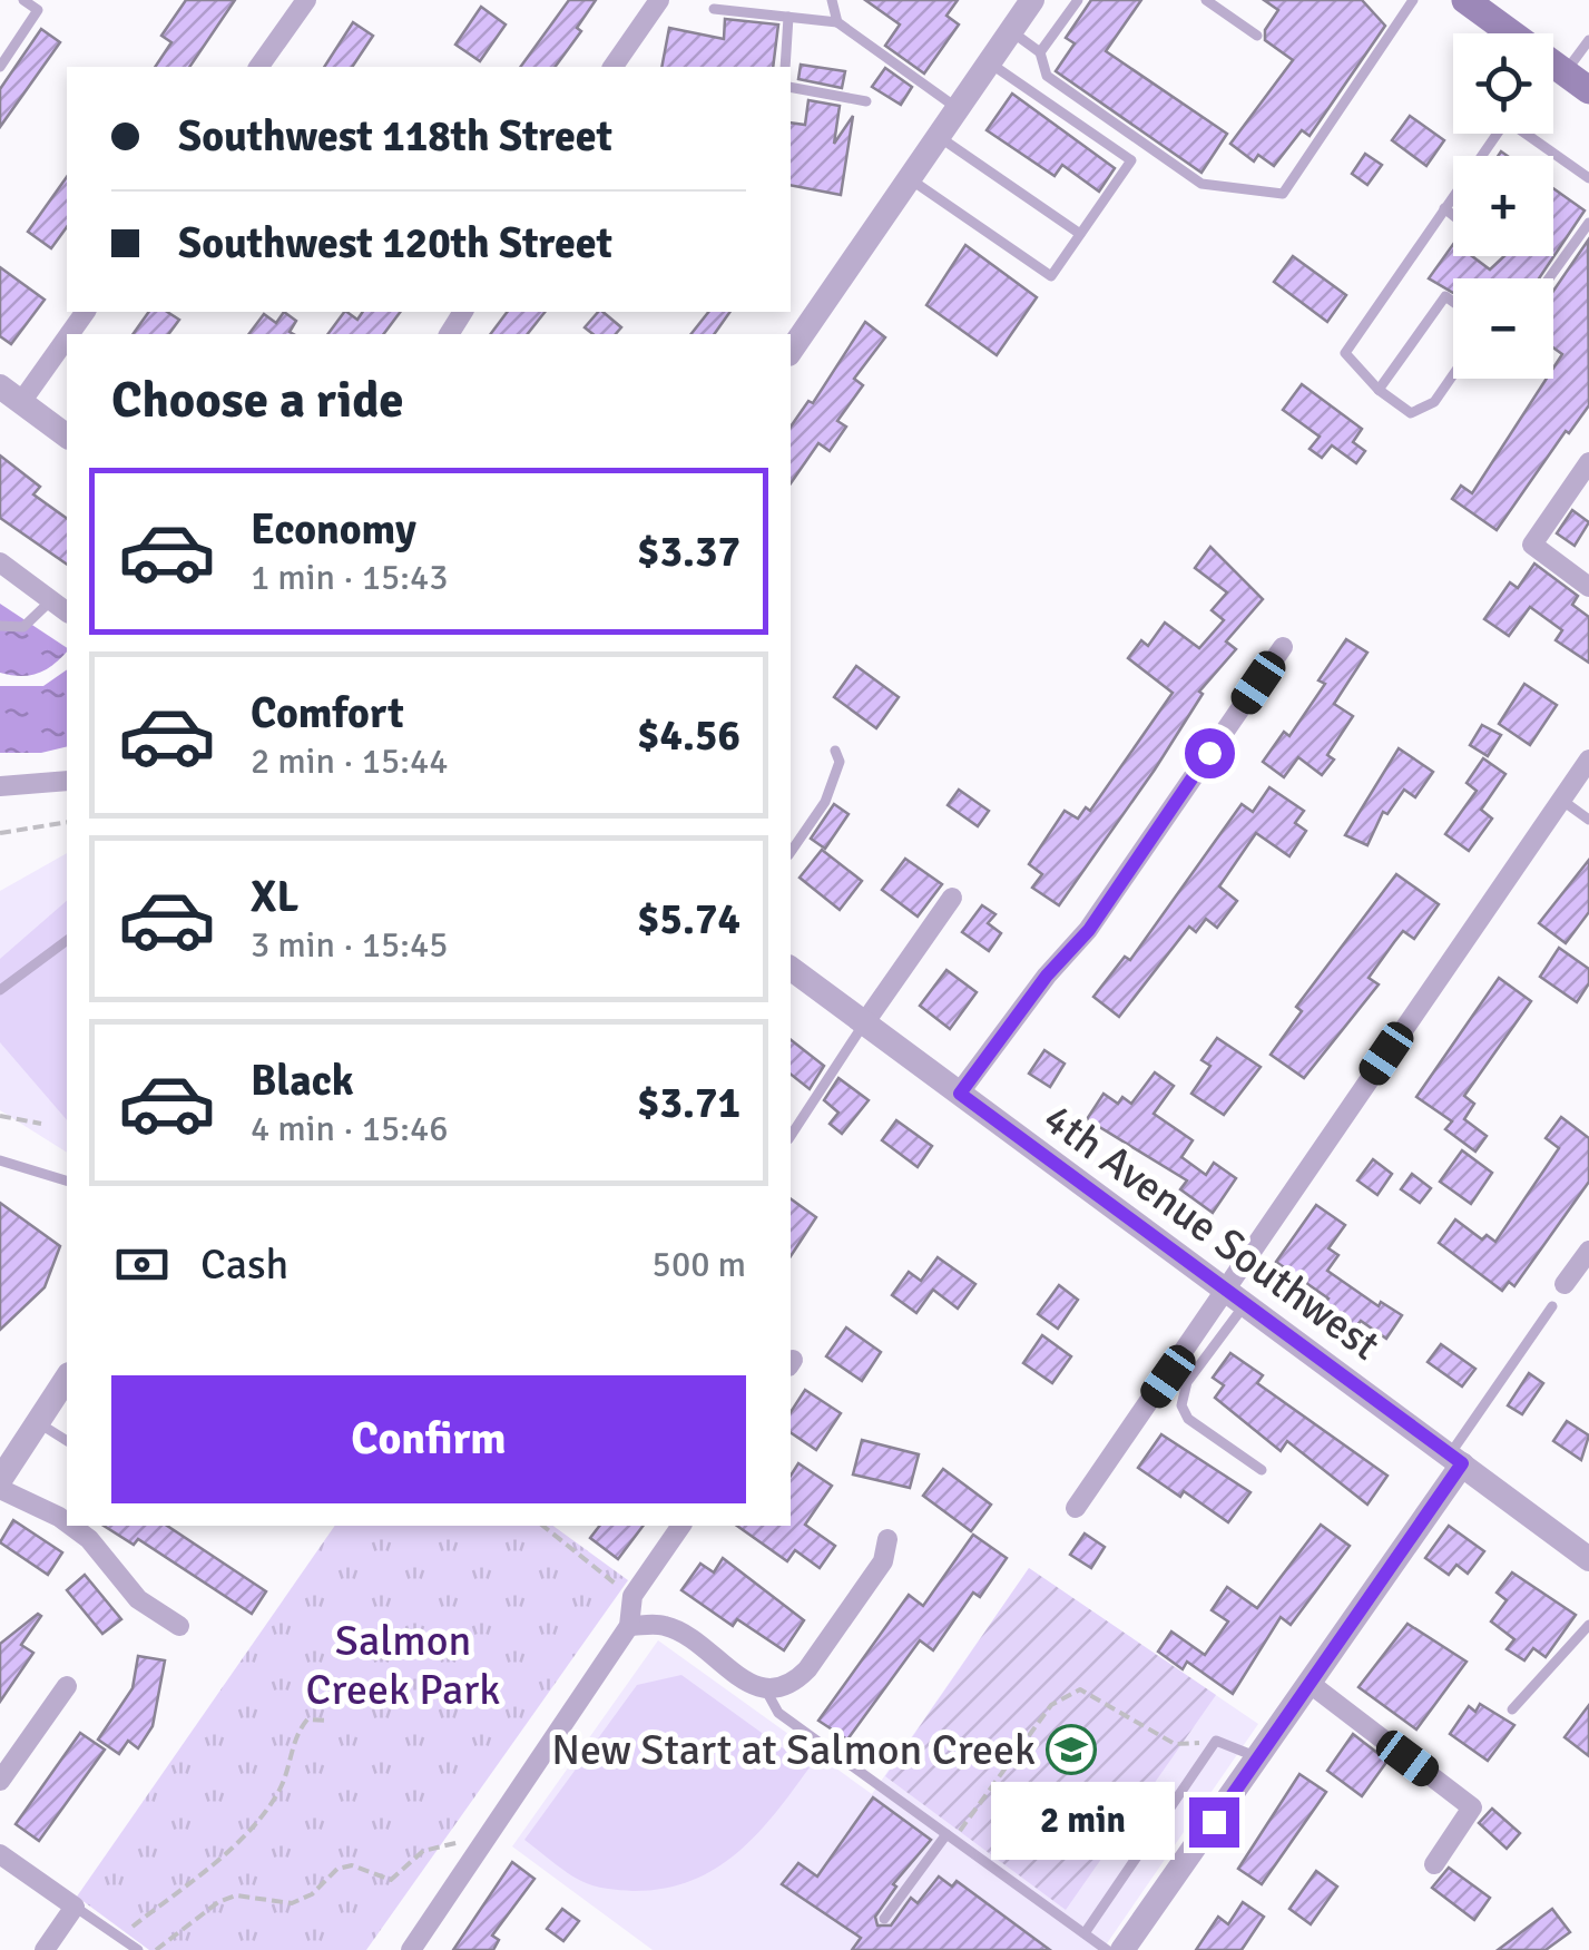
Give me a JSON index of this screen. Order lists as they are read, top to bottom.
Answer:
{
  "streets": {
    "street": ["4th Avenue Southwest"]
  },
  "parks": ["Salmon Creek Park"],
  "places": {
    "school or university": ["New Start at Salmon Creek"]
  },
  "page": {
    "map_buttons": ["+", "−"],
    "banner": ["Southwest 118th Street", "Southwest 120th Street"],
    "heading": "Choose a ride",
    "list": [
      {
        "name": "Economy",
        "note": "1 min · 15:43",
        "value": "$3.37"
      },
      {
        "name": "Comfort",
        "note": "2 min · 15:44",
        "value": "$4.56"
      },
      {
        "name": "XL",
        "note": "3 min · 15:45",
        "value": "$5.74"
      },
      {
        "name": "Black",
        "note": "4 min · 15:46",
        "value": "$3.71"
      }
    ],
    "pay": ["Cash", "500 m"],
    "buttons": "Confirm",
    "bubble": "2 min"
  }
}
